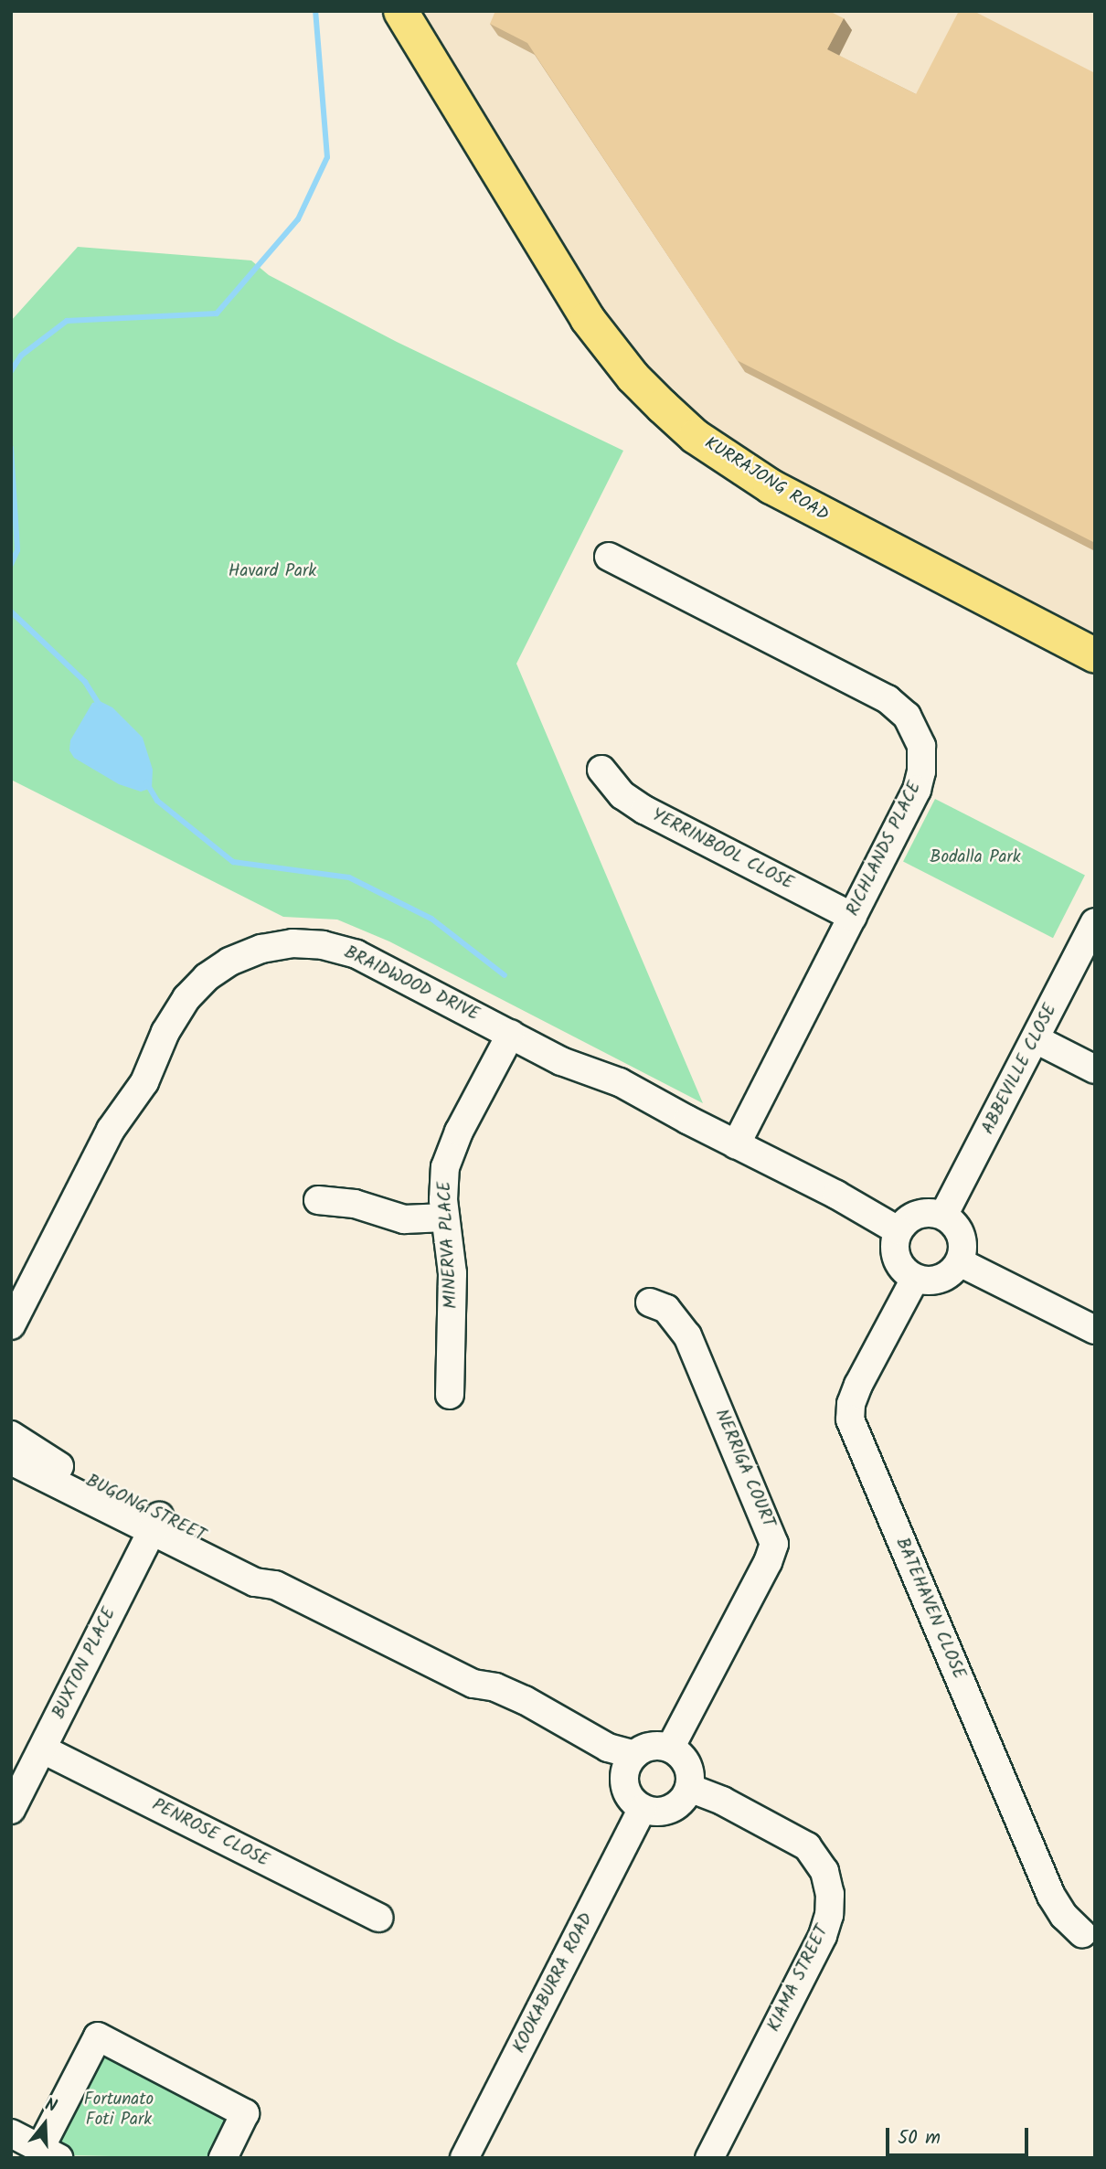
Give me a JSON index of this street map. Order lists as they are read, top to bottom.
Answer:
{
  "streets": {
    "main road": ["KURRAJONG ROAD"],
    "street": [
      "RICHLANDS PLACE",
      "YERRINBOOL CLOSE",
      "BRAIDWOOD DRIVE",
      "ABBEVILLE CLOSE",
      "MINERVA PLACE",
      "NERRIGA COURT",
      "BUGONG STREET",
      "BATEHAVEN CLOSE",
      "BUXTON PLACE",
      "PENROSE CLOSE",
      "KIAMA STREET",
      "KOOKABURRA ROAD"
    ]
  },
  "crossings": [
    ["RICHLANDS PLACE", "YERRINBOOL CLOSE"],
    ["RICHLANDS PLACE", "BRAIDWOOD DRIVE"],
    ["BRAIDWOOD DRIVE", "ABBEVILLE CLOSE"],
    ["BRAIDWOOD DRIVE", "MINERVA PLACE"],
    ["BRAIDWOOD DRIVE", "BATEHAVEN CLOSE"],
    ["ABBEVILLE CLOSE", "BATEHAVEN CLOSE"],
    ["NERRIGA COURT", "BUGONG STREET"],
    ["NERRIGA COURT", "KIAMA STREET"],
    ["NERRIGA COURT", "KOOKABURRA ROAD"],
    ["BUGONG STREET", "BUXTON PLACE"],
    ["BUGONG STREET", "KIAMA STREET"],
    ["BUGONG STREET", "KOOKABURRA ROAD"],
    ["BUXTON PLACE", "PENROSE CLOSE"],
    ["KIAMA STREET", "KOOKABURRA ROAD"]
  ],
  "parks": ["Havard Park", "Bodalla Park", "Fortunato Foti Park"],
  "scale_bar": "50 m",
  "north": "top"
}
